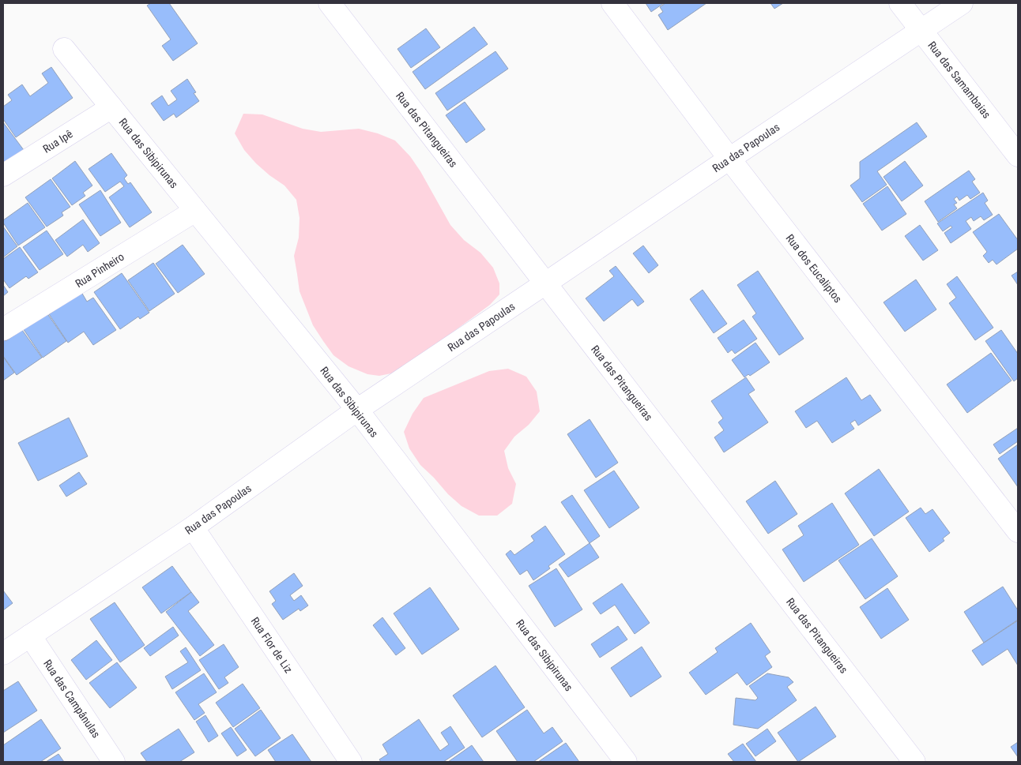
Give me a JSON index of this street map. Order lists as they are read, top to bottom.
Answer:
{
  "streets": {
    "street": [
      "Rua das Samambaias",
      "Rua das Pitangueiras",
      "Rua Ipê",
      "Rua das Papoulas",
      "Rua das Sibipirunas",
      "Rua dos Eucaliptos",
      "Rua Pinheiro",
      "Rua Flor de Liz",
      "Rua das Campânulas"
    ]
  },
  "crossings": [
    ["Rua das Samambaias", "Rua das Papoulas"],
    ["Rua das Pitangueiras", "Rua das Papoulas"],
    ["Rua Ipê", "Rua das Sibipirunas"],
    ["Rua das Papoulas", "Rua das Sibipirunas"],
    ["Rua das Papoulas", "Rua dos Eucaliptos"],
    ["Rua das Papoulas", "Rua Flor de Liz"],
    ["Rua das Papoulas", "Rua das Campânulas"],
    ["Rua das Sibipirunas", "Rua Pinheiro"]
  ]
}
